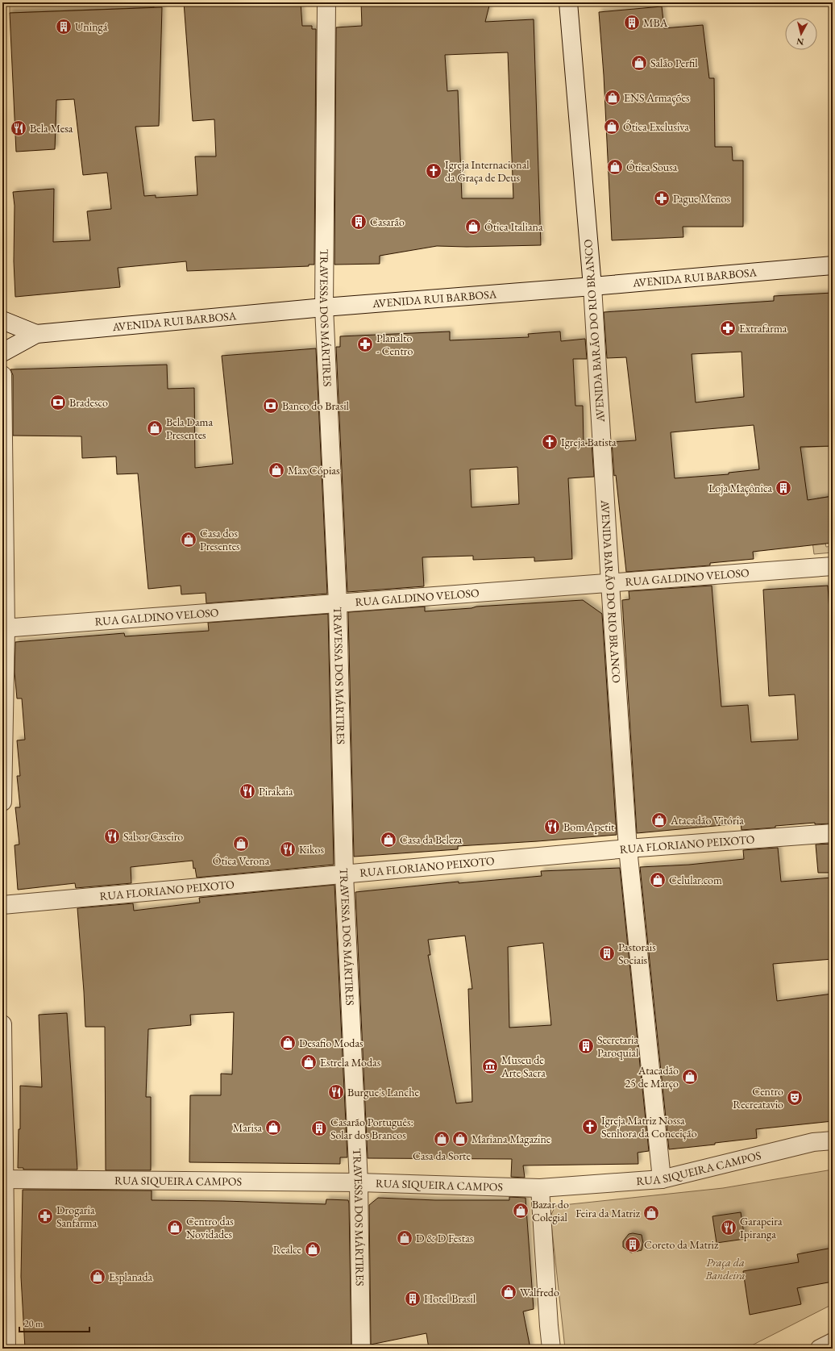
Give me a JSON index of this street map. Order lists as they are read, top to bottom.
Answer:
{
  "streets": {
    "street": [
      "AVENIDA RUI BARBOSA",
      "TRAVESSA DOS MÁRTIRES",
      "AVENIDA BARÃO DO RIO BRANCO",
      "RUA GALDINO VELOSO",
      "RUA FLORIANO PEIXOTO",
      "RUA SIQUEIRA CAMPOS"
    ]
  },
  "crossings": [
    ["AVENIDA RUI BARBOSA", "TRAVESSA DOS MÁRTIRES"],
    ["AVENIDA RUI BARBOSA", "AVENIDA BARÃO DO RIO BRANCO"],
    ["TRAVESSA DOS MÁRTIRES", "RUA GALDINO VELOSO"],
    ["TRAVESSA DOS MÁRTIRES", "RUA FLORIANO PEIXOTO"],
    ["TRAVESSA DOS MÁRTIRES", "RUA SIQUEIRA CAMPOS"],
    ["AVENIDA BARÃO DO RIO BRANCO", "RUA GALDINO VELOSO"],
    ["AVENIDA BARÃO DO RIO BRANCO", "RUA FLORIANO PEIXOTO"],
    ["AVENIDA BARÃO DO RIO BRANCO", "RUA SIQUEIRA CAMPOS"]
  ],
  "parks": ["Praça da Bandeira"],
  "places": {
    "building": [
      "MBA",
      "Uningá",
      "Casarão",
      "Loja Maçônica",
      "Pastorais Sociais",
      "Secretaria Paroquial",
      "Casarão Português: Solar dos Brancos",
      "Coreto da Matriz",
      "Hotel Brasil"
    ],
    "shop": [
      "Salão Perfil",
      "ENS Armações",
      "Ótica Exclusiva",
      "Ótica Sousa",
      "Ótica Italiana",
      "Bela Dama Presentes",
      "Max Cópias",
      "Casa dos Presentes",
      "Atacadão Vitória",
      "Casa da Beleza",
      "Ótica Verona",
      "Celular.com",
      "Desafio Modas",
      "Estrela Modas",
      "Atacadão 25 de Março",
      "Marisa",
      "Casa da Sorte",
      "Mariana Magazine",
      "Bazar do Colegial",
      "Feira da Matriz",
      "Centro das Novidades",
      "D & D Festas",
      "Realce",
      "Esplanada",
      "Walfredo"
    ],
    "restaurant": [
      "Bela Mesa",
      "Pirakaia",
      "Bom Apetit",
      "Sabor Caseiro",
      "Kikos",
      "Burgue's Lanche",
      "Garapeira Ipiranga"
    ],
    "church": ["Igreja Internacional da Graça de Deus", "Igreja Batista", "Igreja Matriz Nossa Senhora da Conceição"],
    "pharmacy": [
      "Pague Menos",
      "Extrafarma",
      "Planalto - Centro",
      "Drogaria Sanfarma"
    ],
    "bank": ["Bradesco", "Banco do Brasil"],
    "museum": ["Museu de Arte Sacra"],
    "theatre": ["Centro Recreatavio"]
  },
  "scale_bar": "20 m",
  "north": "bottom"
}
